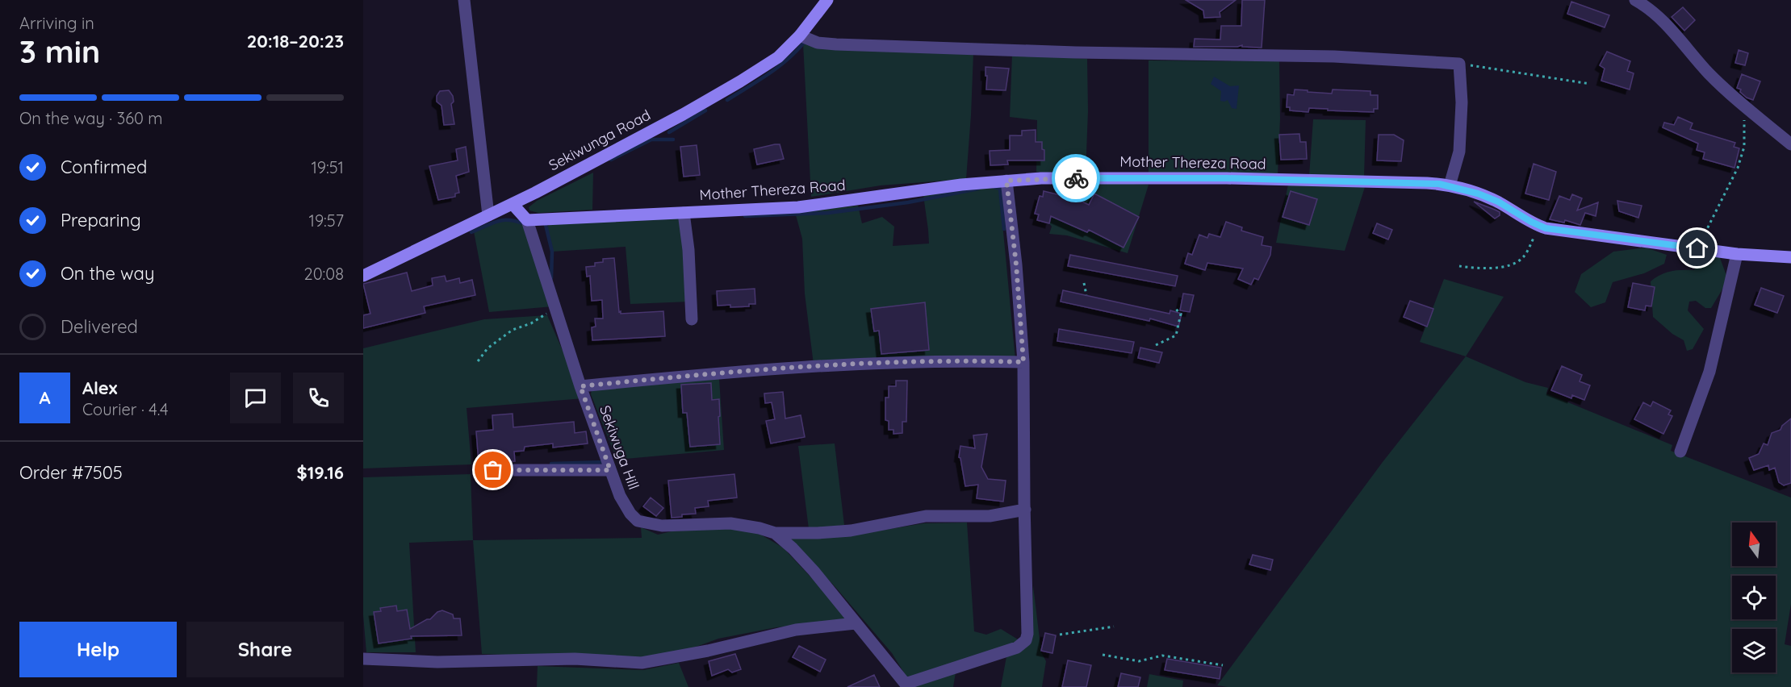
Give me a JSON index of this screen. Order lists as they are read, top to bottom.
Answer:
{
  "streets": {
    "street": ["Sekiwunga Road", "Mother Thereza Road", "Sekiwuga Hill"]
  },
  "crossings": [
    ["Mother Thereza Road", "Sekiwuga Hill"]
  ],
  "north": "top",
  "page": {
    "heading": ["3 min", "Arriving in", "20:18–20:23"],
    "panel": [
      "Alex",
      "Courier · 4.4",
      "Order #7505",
      "$19.16"
    ],
    "bar": "On the way · 360 m",
    "list": [
      ["Confirmed", "19:51"],
      ["Preparing", "19:57"],
      ["On the way", "20:08"],
      "Delivered"
    ],
    "round": "A",
    "buttons": ["Help", "Share"]
  }
}
